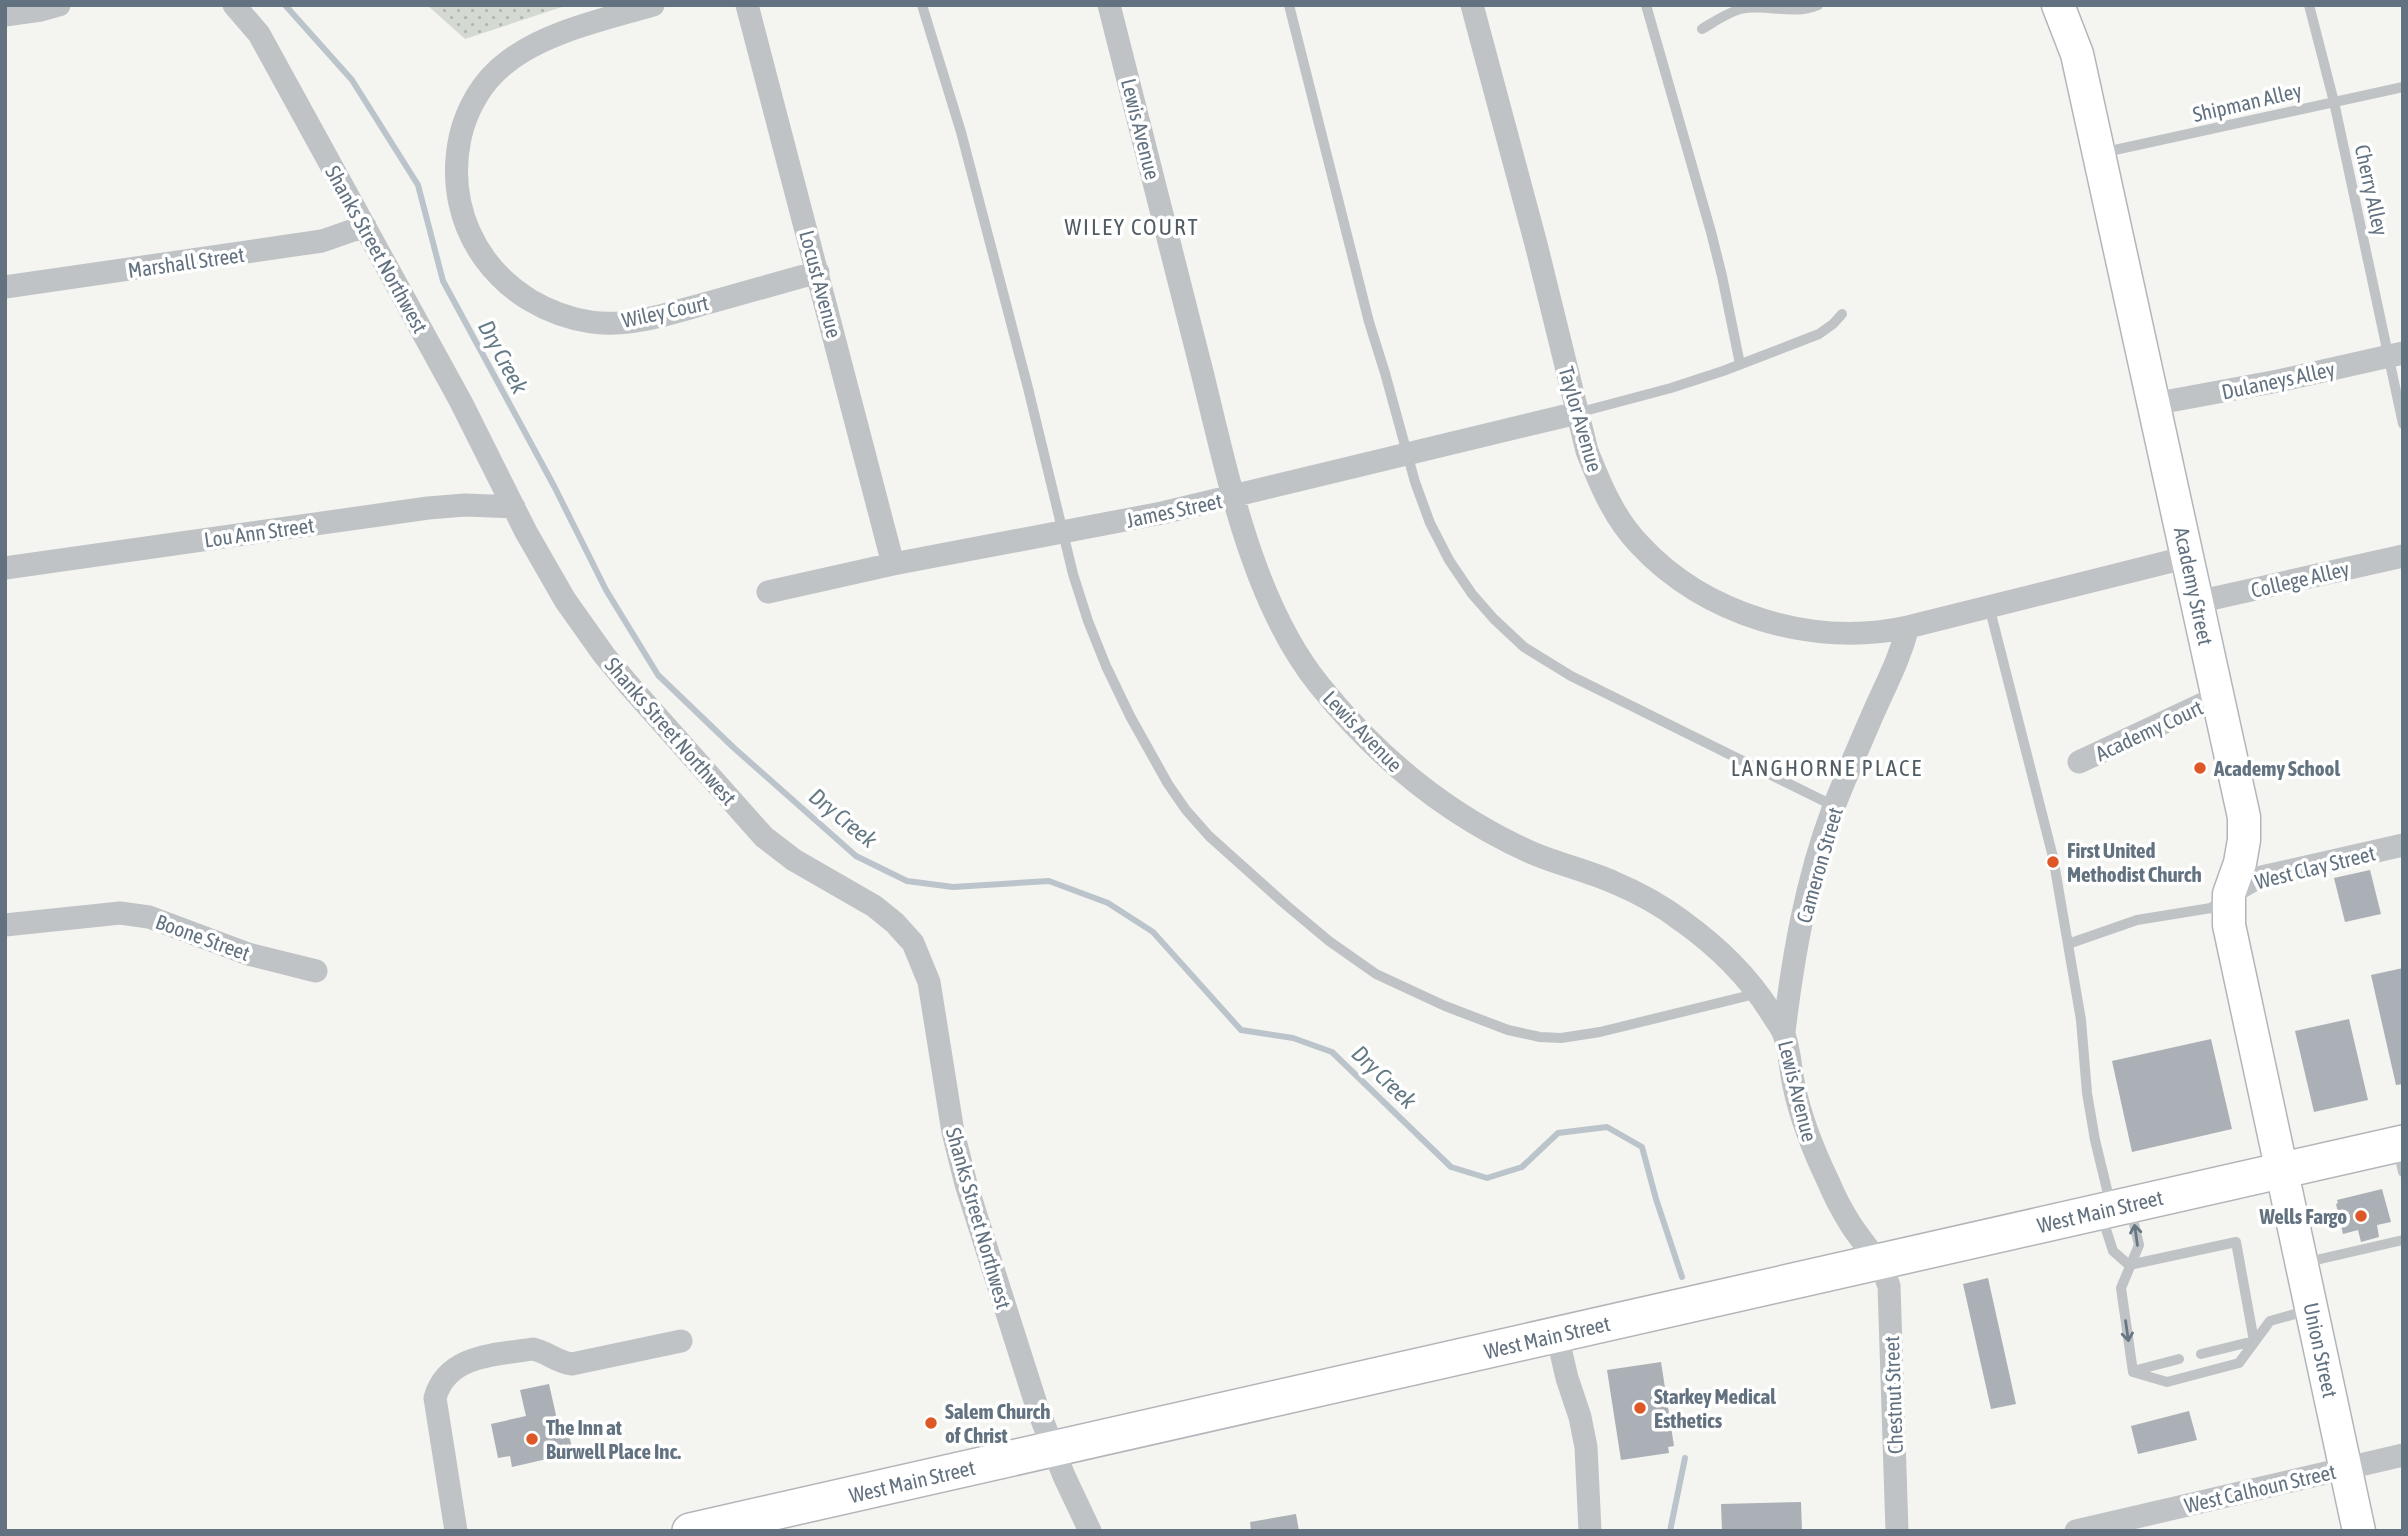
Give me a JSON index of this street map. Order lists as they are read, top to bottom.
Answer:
{
  "streets": {
    "main road": ["West Main Street"],
    "street": [
      "Lewis Avenue",
      "Shanks Street Northwest",
      "Marshall Street",
      "Locust Avenue",
      "Wiley Court",
      "Dulaneys Alley",
      "Taylor Avenue",
      "James Street",
      "Lou Ann Street",
      "College Alley",
      "Academy Street",
      "Academy Court",
      "Cameron Street",
      "West Clay Street",
      "Boone Street",
      "Union Street",
      "Chestnut Street",
      "West Calhoun Street"
    ],
    "lane": ["Shipman Alley", "Cherry Alley"]
  },
  "crossings": [
    ["Shipman Alley", "Cherry Alley"],
    ["Shipman Alley", "Academy Street"],
    ["Lewis Avenue", "James Street"],
    ["Lewis Avenue", "Cameron Street"],
    ["Lewis Avenue", "West Main Street"],
    ["Lewis Avenue", "Chestnut Street"],
    ["Cherry Alley", "Dulaneys Alley"],
    ["Shanks Street Northwest", "Marshall Street"],
    ["Shanks Street Northwest", "Lou Ann Street"],
    ["Shanks Street Northwest", "West Main Street"],
    ["Locust Avenue", "Wiley Court"],
    ["Locust Avenue", "James Street"],
    ["Dulaneys Alley", "Academy Street"],
    ["Taylor Avenue", "James Street"],
    ["Taylor Avenue", "Academy Street"],
    ["Taylor Avenue", "Cameron Street"],
    ["College Alley", "Academy Street"],
    ["Academy Street", "Academy Court"],
    ["Academy Street", "West Clay Street"],
    ["Academy Street", "West Main Street"],
    ["Academy Street", "Union Street"],
    ["West Main Street", "Union Street"],
    ["West Main Street", "Chestnut Street"],
    ["Union Street", "West Calhoun Street"]
  ],
  "districts": ["WILEY COURT", "LANGHORNE PLACE"],
  "water": ["Dry Creek"],
  "places": [
    "Academy School",
    "First United Methodist Church",
    "Wells Fargo",
    "Starkey Medical Esthetics",
    "Salem Church of Christ",
    "The Inn at Burwell Place Inc."
  ]
}
